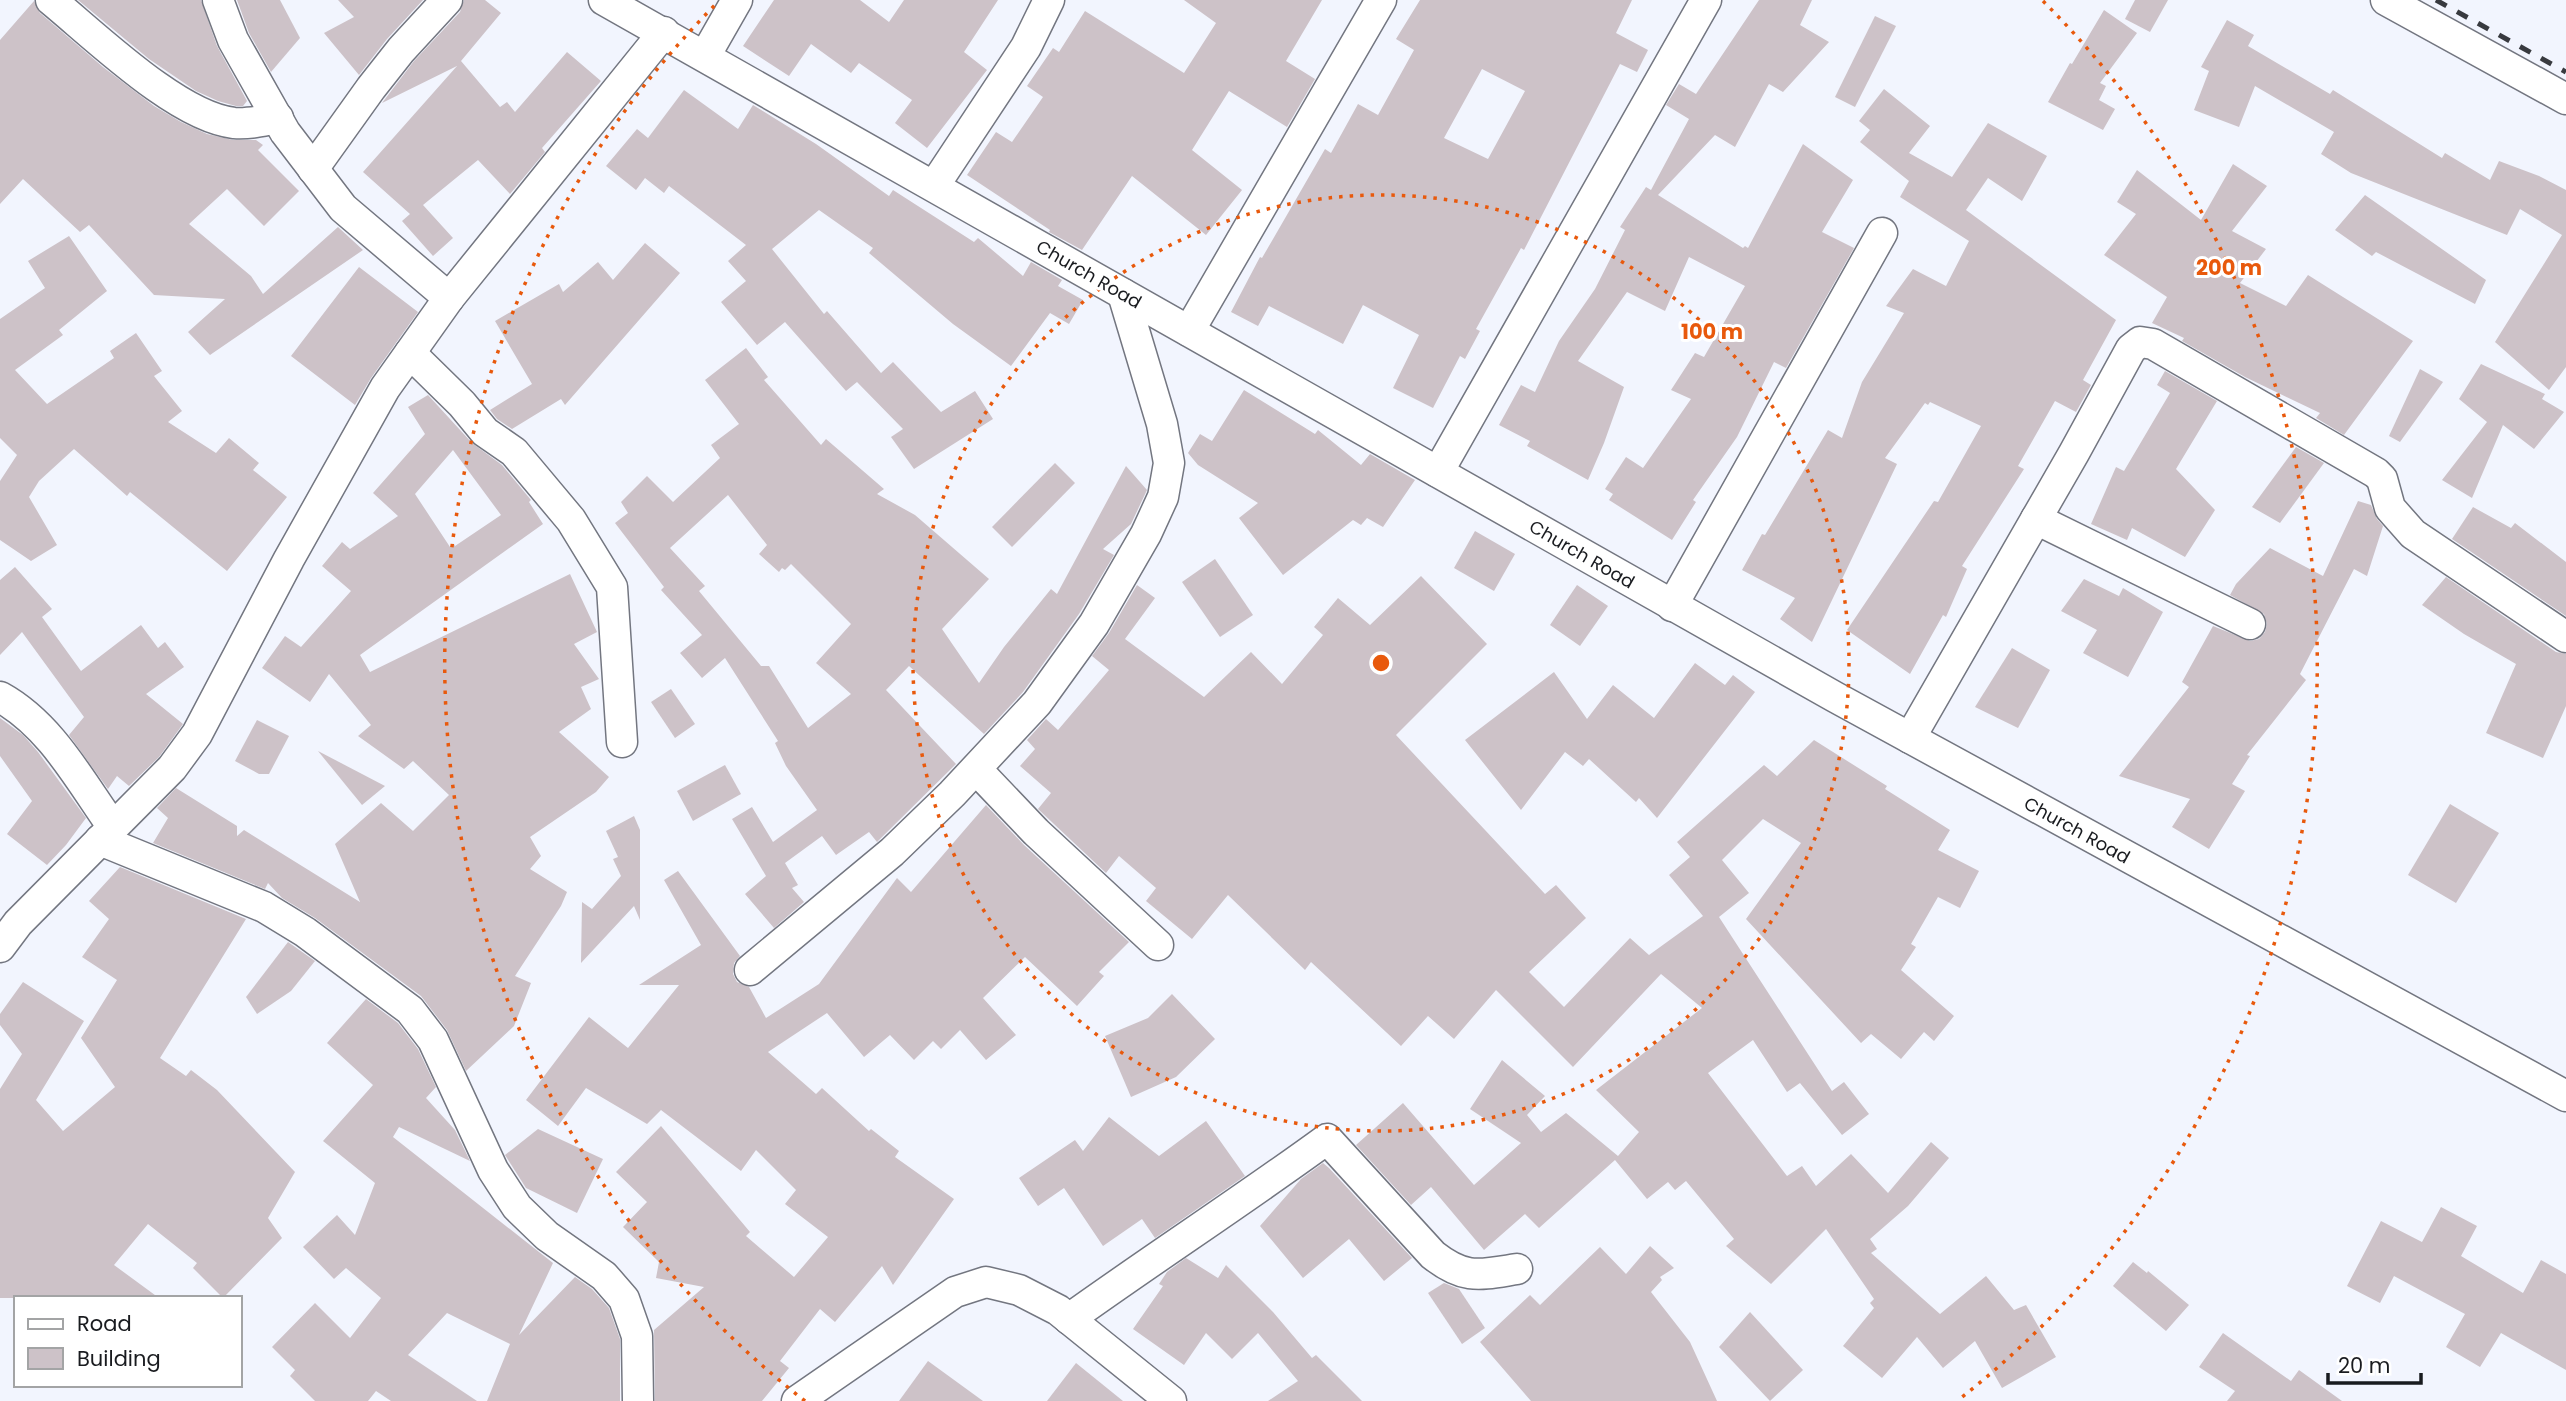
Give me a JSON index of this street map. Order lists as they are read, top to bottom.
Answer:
{
  "streets": {
    "street": ["Church Road"]
  },
  "legend": ["Road", "Building"],
  "scale_bar": "20 m",
  "rings": ["200 m", "100 m"]
}
